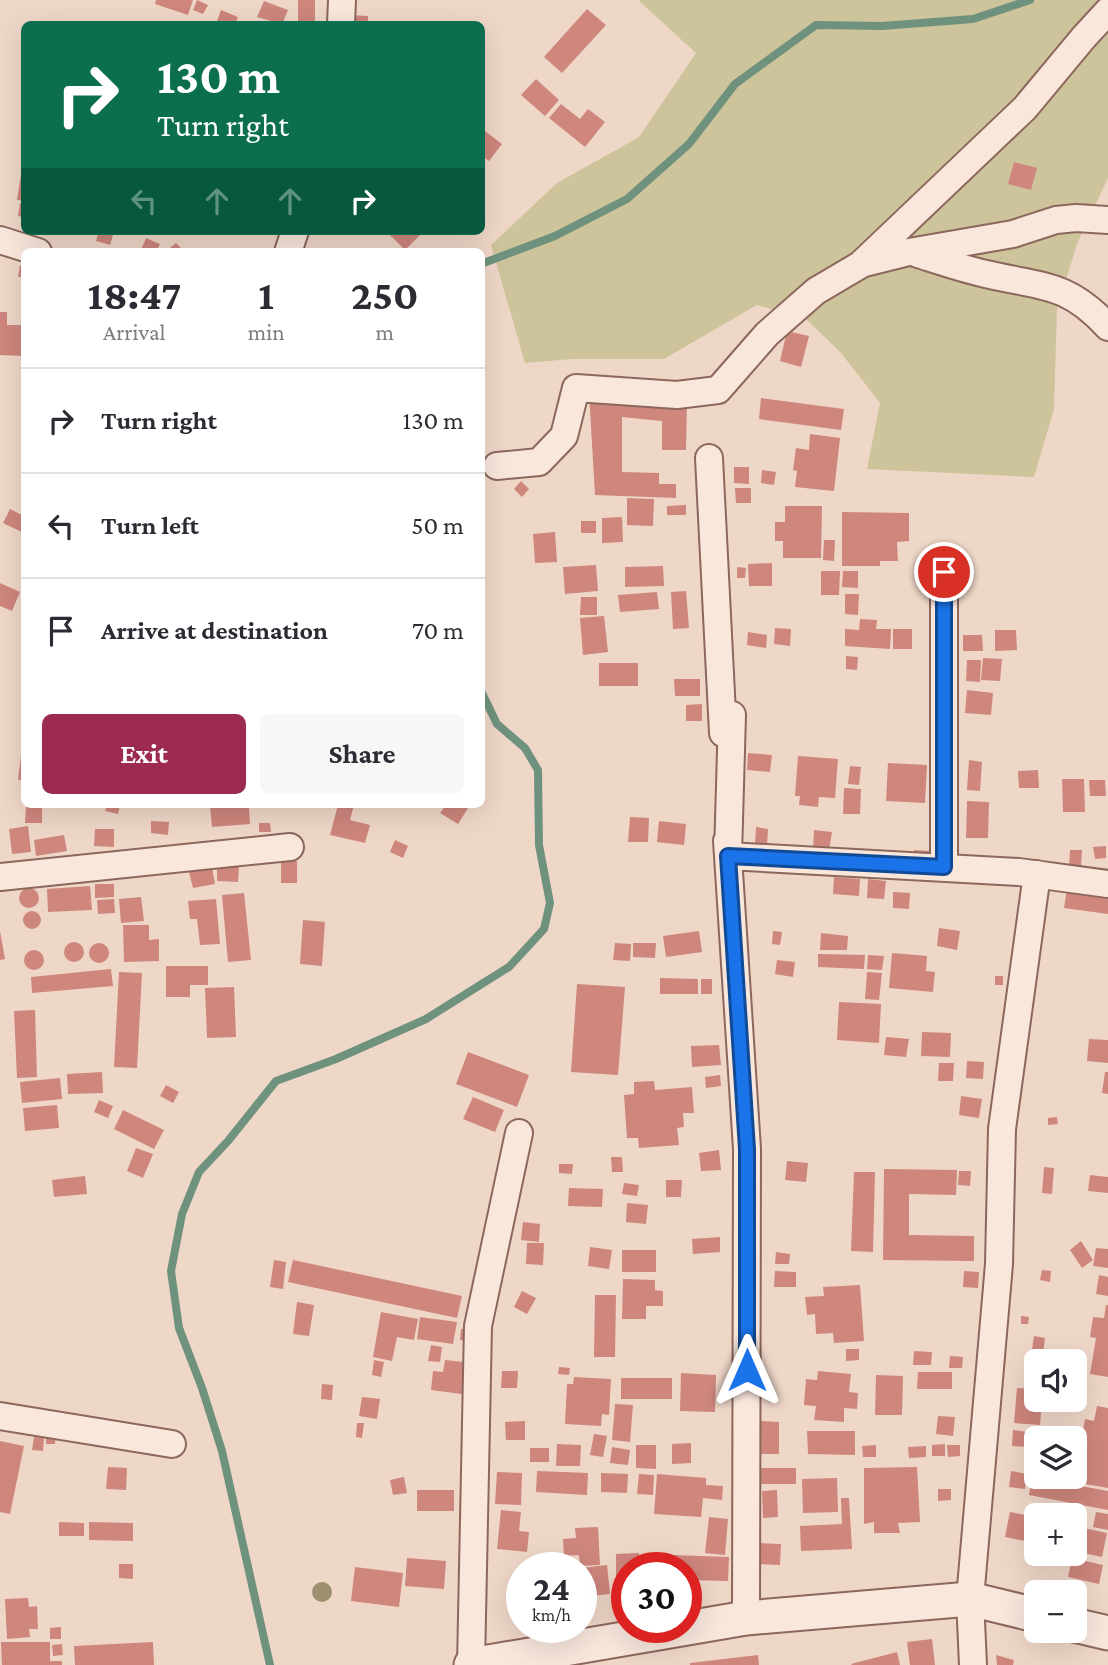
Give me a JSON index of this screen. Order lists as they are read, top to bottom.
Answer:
{
  "page": {
    "turn": ["130 m", "Turn right"],
    "eta": [
      "18:47",
      "Arrival",
      "1",
      "min",
      "250",
      "m"
    ],
    "list": [
      {
        "name": "Turn right",
        "value": "130 m"
      },
      {
        "name": "Turn left",
        "value": "50 m"
      },
      {
        "name": "Arrive at destination",
        "value": "70 m"
      }
    ],
    "buttons": ["Exit", "Share"],
    "map_buttons": ["+", "−"],
    "speed": "24 km/h",
    "limit": "30"
  }
}
